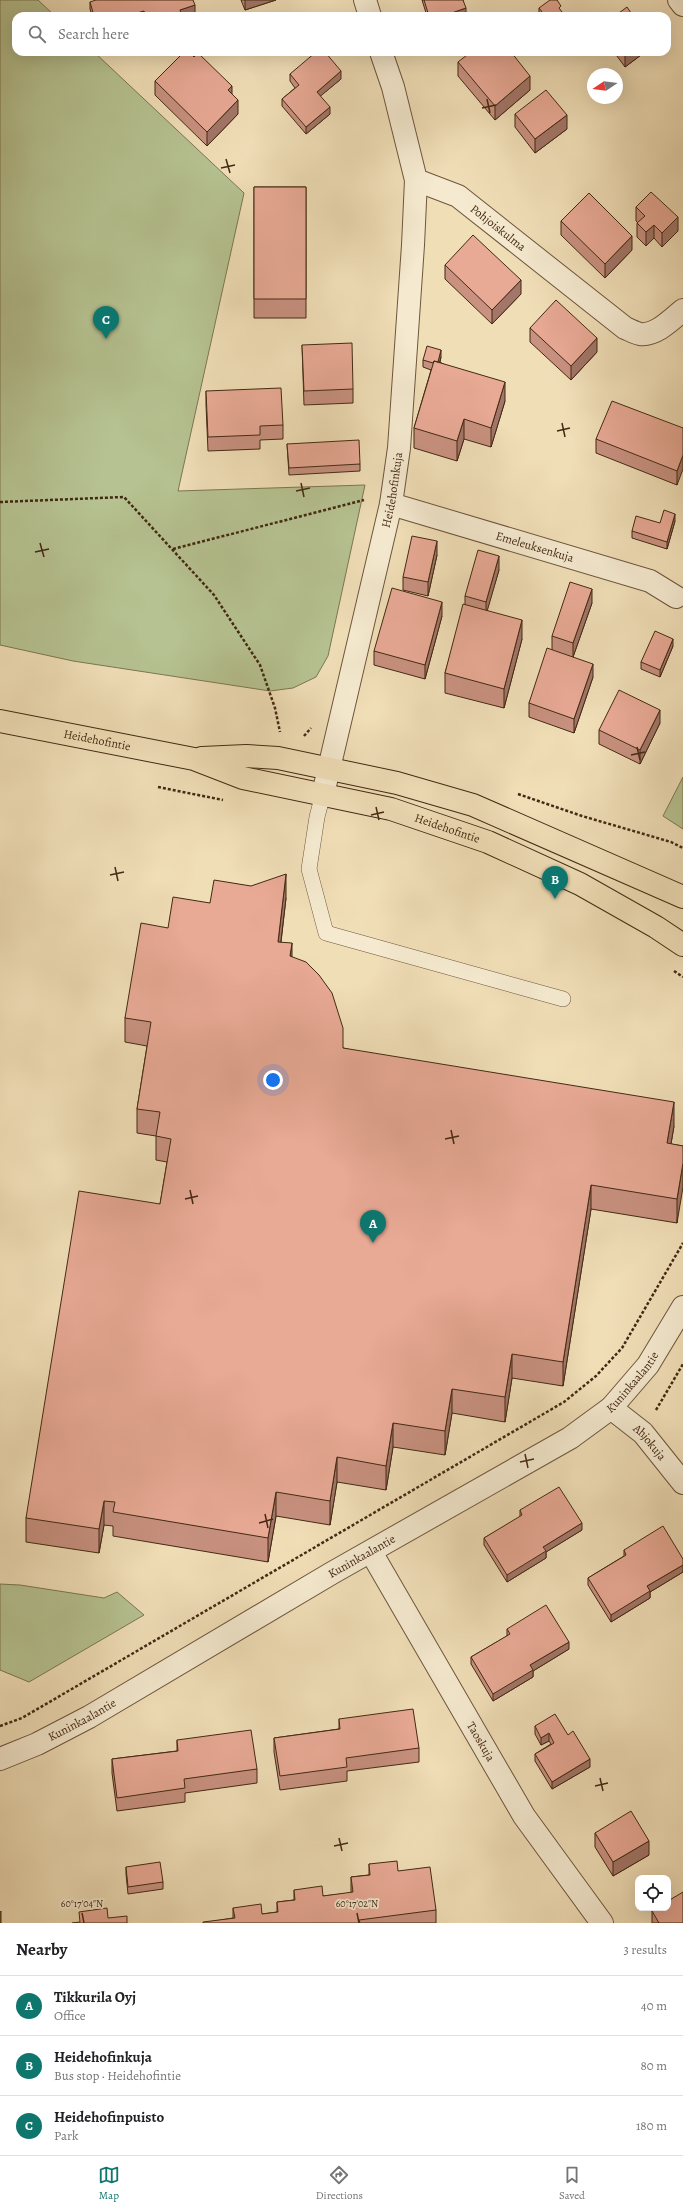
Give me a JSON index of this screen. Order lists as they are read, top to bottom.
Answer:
{
  "streets": {
    "main road": ["Heidehofintie"],
    "street": [
      "Pohjoiskulma",
      "Heidehofinkuja",
      "Emeleuksenkuja",
      "Kuninkaalantie",
      "Ahjokuja",
      "Taoskuja"
    ]
  },
  "crossings": [
    ["Pohjoiskulma", "Heidehofinkuja"],
    ["Heidehofinkuja", "Emeleuksenkuja"],
    ["Heidehofinkuja", "Heidehofintie"],
    ["Kuninkaalantie", "Ahjokuja"],
    ["Kuninkaalantie", "Taoskuja"]
  ],
  "north": "left",
  "page": {
    "search": "Search here",
    "pins": ["C", "B", "A"],
    "heading": ["Nearby", "3 results"],
    "list": [
      {
        "mark": "A",
        "name": "Tikkurila Oyj",
        "note": "Office",
        "value": "40 m"
      },
      {
        "mark": "B",
        "name": "Heidehofinkuja",
        "note": "Bus stop · Heidehofintie",
        "value": "80 m"
      },
      {
        "mark": "C",
        "name": "Heidehofinpuisto",
        "note": "Park",
        "value": "180 m"
      }
    ],
    "nav": ["Map", "Directions", "Saved"]
  },
  "coordinates": ["60°17'04\"N", "60°17'02\"N"]
}
